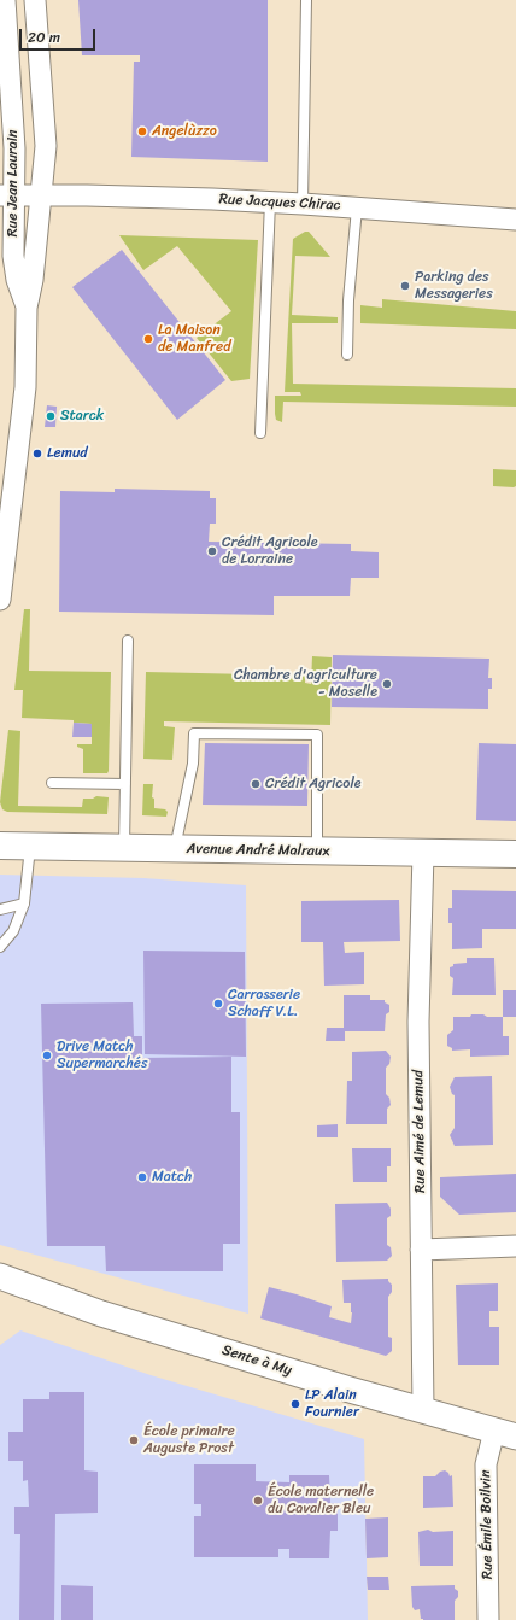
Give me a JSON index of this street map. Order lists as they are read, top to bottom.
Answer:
{
  "streets": {
    "main road": ["Avenue André Malraux"],
    "street": [
      "Rue Jean Laurain",
      "Rue Jacques Chirac",
      "Rue Aimé de Lemud",
      "Sente à My",
      "Rue Émile Boilvin"
    ]
  },
  "crossings": [
    ["Rue Jean Laurain", "Rue Jacques Chirac"],
    ["Avenue André Malraux", "Rue Aimé de Lemud"],
    ["Rue Aimé de Lemud", "Sente à My"],
    ["Sente à My", "Rue Émile Boilvin"]
  ],
  "places": [
    "Angelùzzo",
    "Parking des Messageries",
    "La Maison de Manfred",
    "Starck",
    "Lemud",
    "Crédit Agricole de Lorraine",
    "Chambre d'agriculture - Moselle",
    "Crédit Agricole",
    "Carrosserie Schaff V.L.",
    "Drive Match Supermarchés",
    "Match",
    "LP Alain Fournier",
    "École primaire Auguste Prost",
    "École maternelle du Cavalier Bleu"
  ],
  "scale_bar": "20 m"
}
